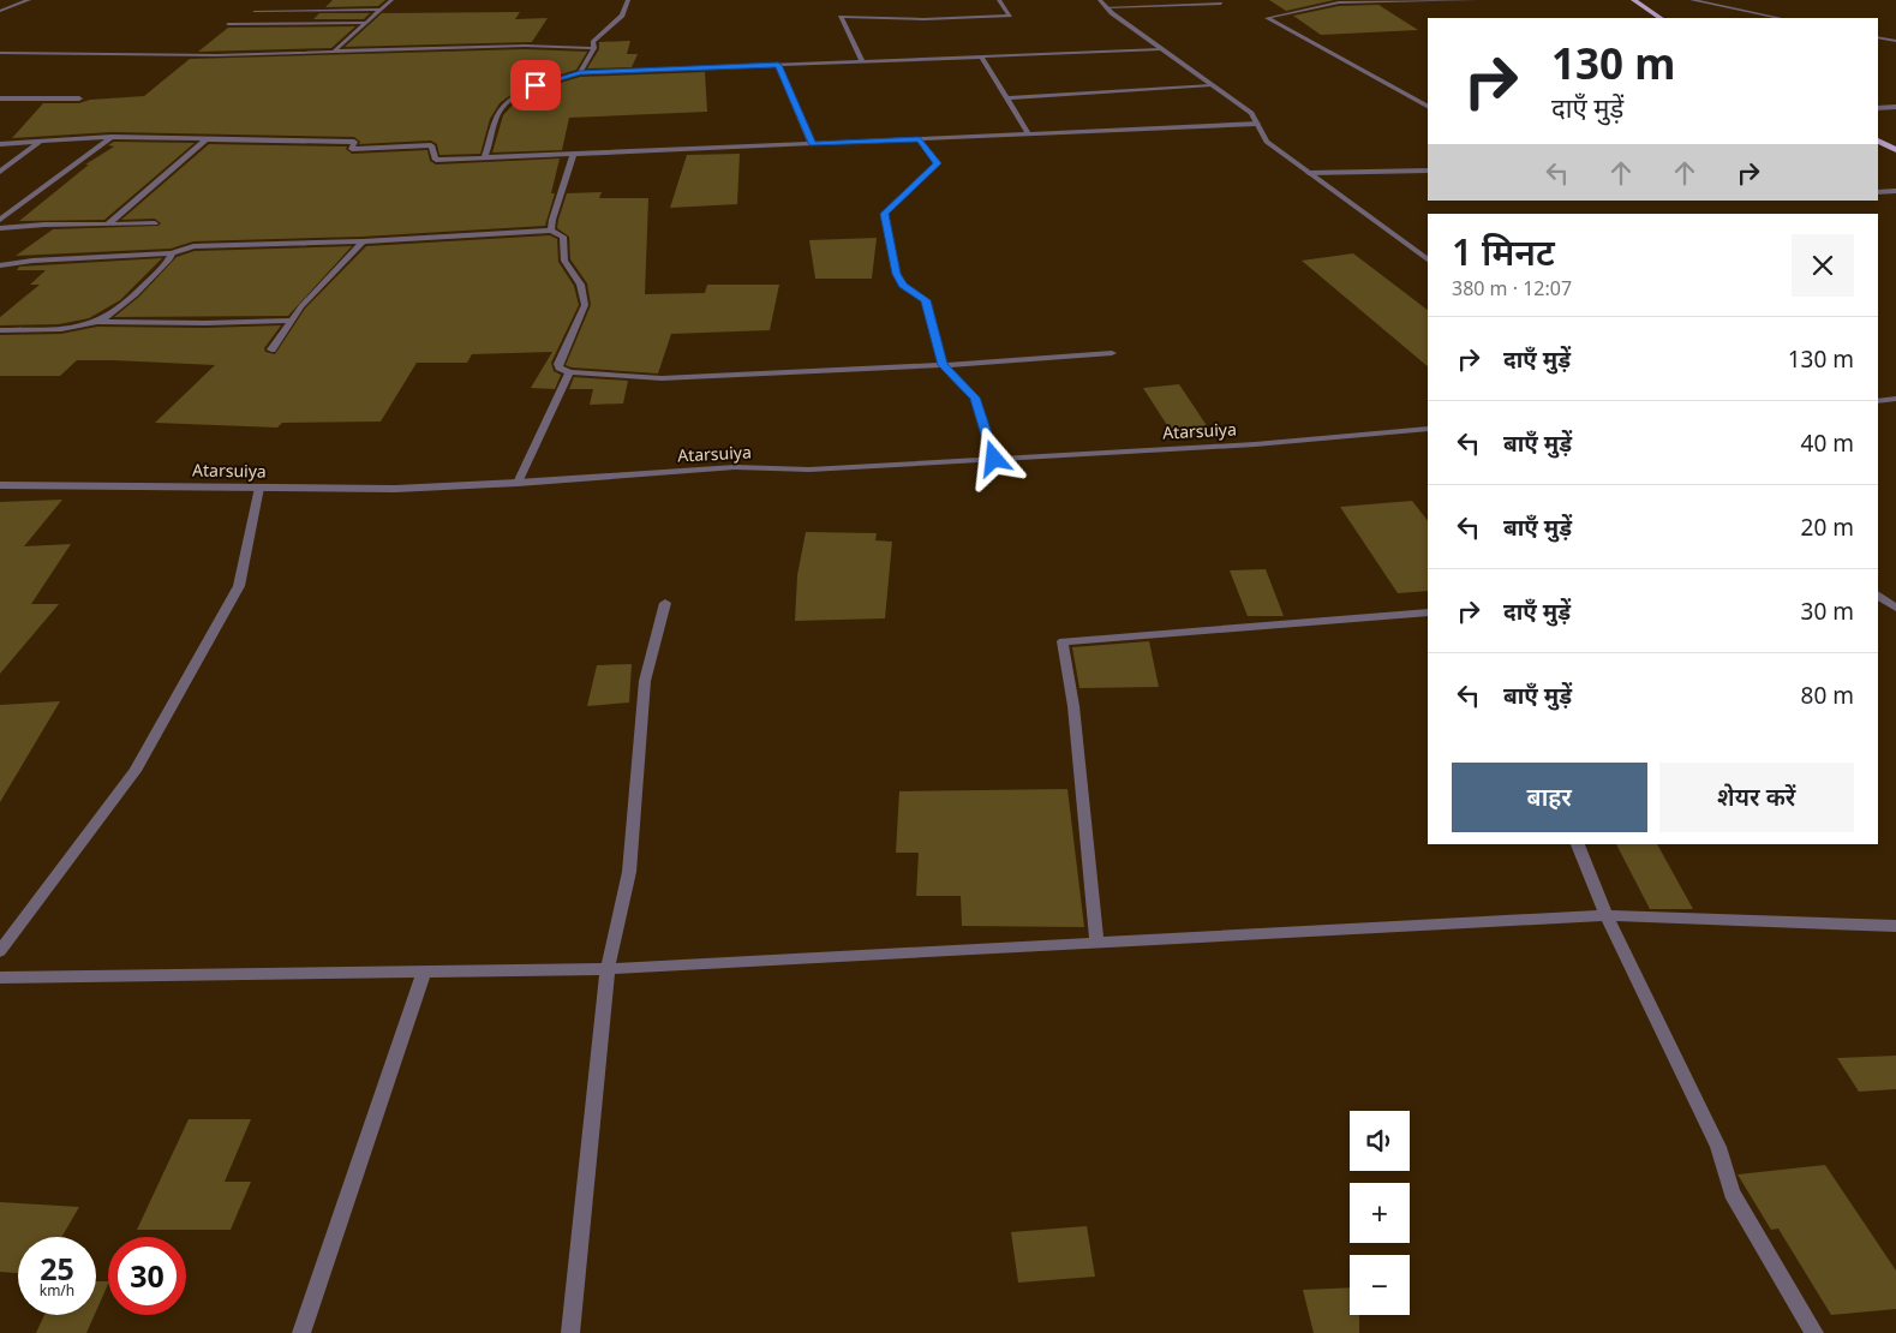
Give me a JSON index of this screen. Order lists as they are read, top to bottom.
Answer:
{
  "streets": {
    "street": ["Atarsuiya"]
  },
  "page": {
    "turn": ["130 m", "दाएँ मुड़ें"],
    "heading": ["1 मिनट", "380 m · 12:07"],
    "list": [
      {
        "name": "दाएँ मुड़ें",
        "value": "130 m"
      },
      {
        "name": "बाएँ मुड़ें",
        "value": "40 m"
      },
      {
        "name": "बाएँ मुड़ें",
        "value": "20 m"
      },
      {
        "name": "दाएँ मुड़ें",
        "value": "30 m"
      },
      {
        "name": "बाएँ मुड़ें",
        "value": "80 m"
      }
    ],
    "buttons": ["बाहर", "शेयर करें"],
    "map_buttons": ["+", "−"],
    "speed": "25 km/h",
    "limit": "30"
  }
}
